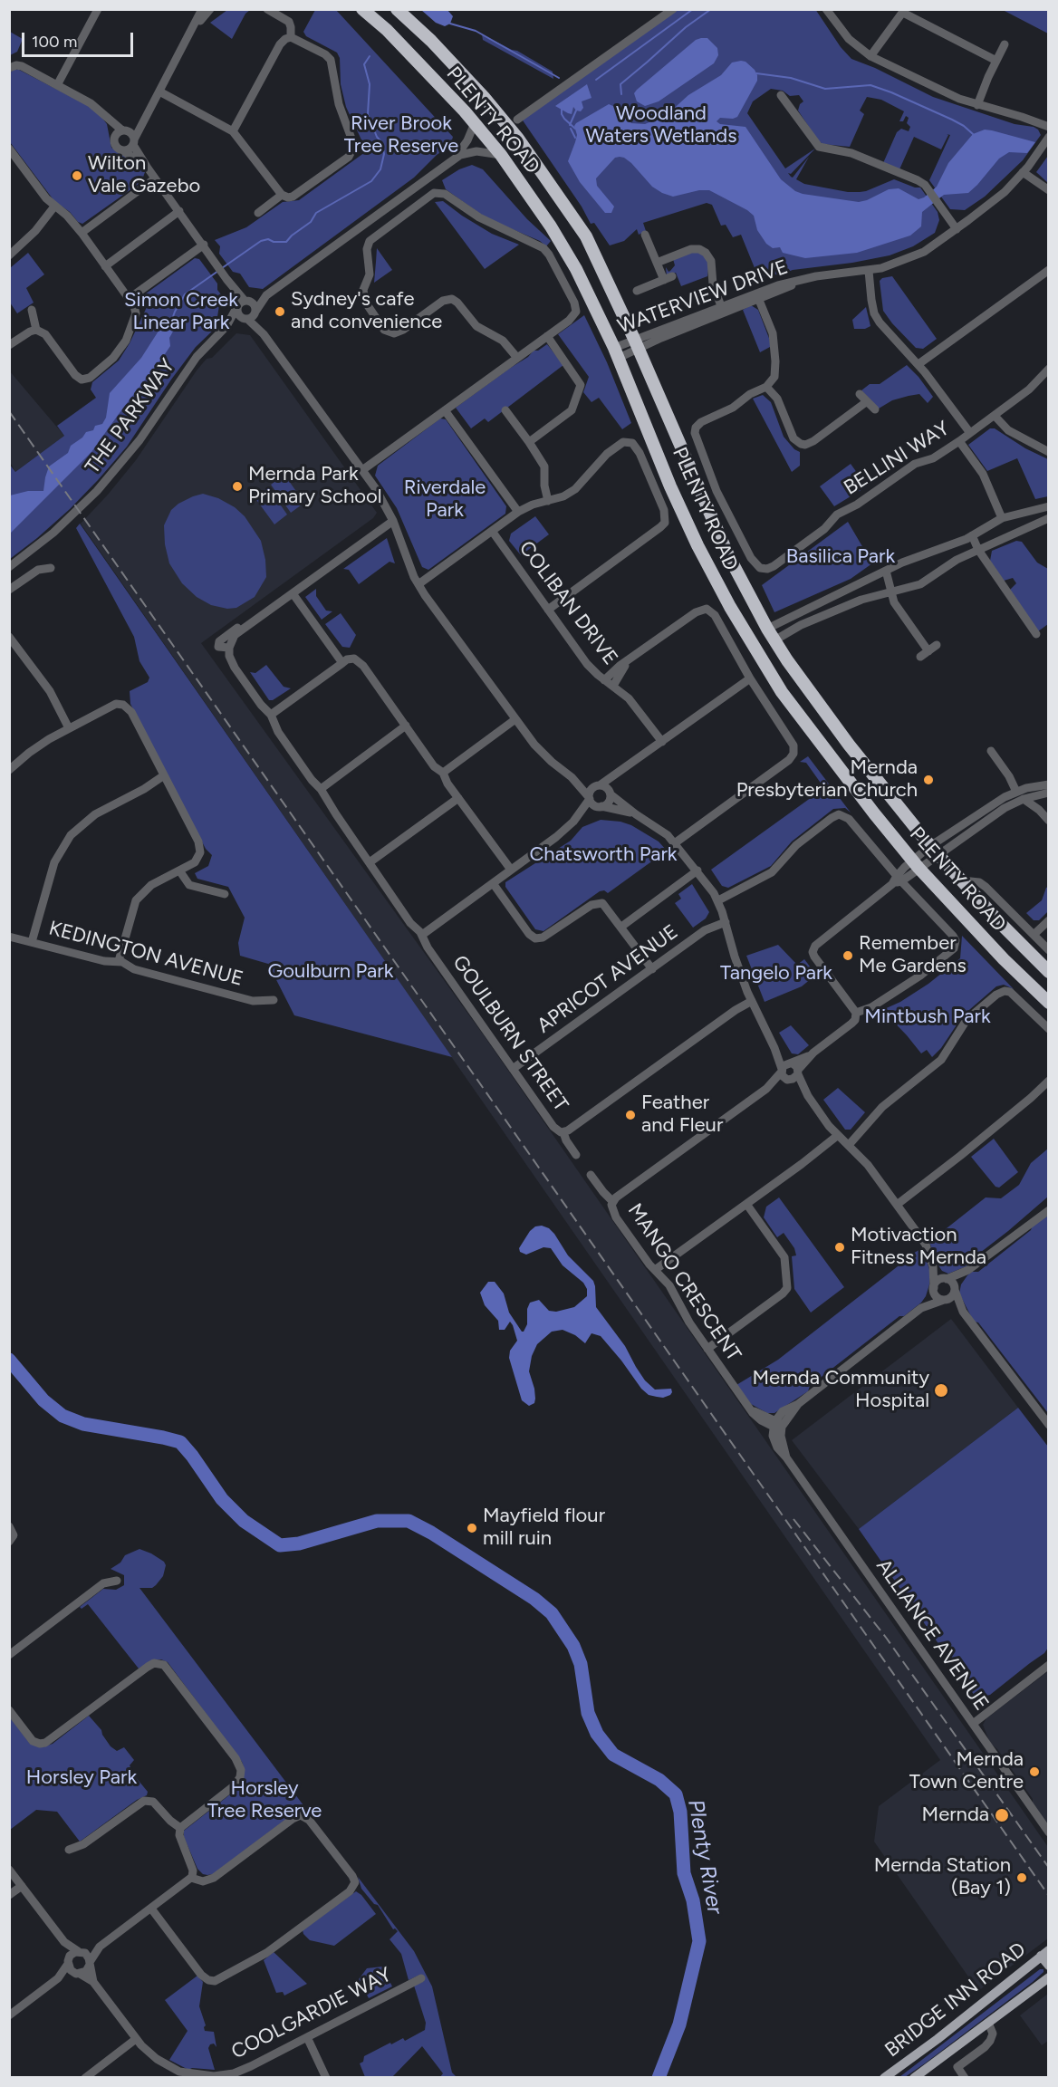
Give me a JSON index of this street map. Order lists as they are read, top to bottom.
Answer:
{
  "streets": {
    "highway": ["PLENTY ROAD"],
    "main road": ["BRIDGE INN ROAD"],
    "street": [
      "WATERVIEW DRIVE",
      "THE PARKWAY",
      "BELLINI WAY",
      "COLIBAN DRIVE",
      "KEDINGTON AVENUE",
      "APRICOT AVENUE",
      "GOULBURN STREET",
      "MANGO CRESCENT",
      "ALLIANCE AVENUE",
      "COOLGARDIE WAY"
    ]
  },
  "crossings": [
    ["PLENTY ROAD", "WATERVIEW DRIVE"],
    ["APRICOT AVENUE", "GOULBURN STREET"],
    ["MANGO CRESCENT", "ALLIANCE AVENUE"]
  ],
  "water": ["Plenty River"],
  "parks": [
    "Woodland Waters Wetlands",
    "River Brook Tree Reserve",
    "Simon Creek Linear Park",
    "Riverdale Park",
    "Basilica Park",
    "Chatsworth Park",
    "Goulburn Park",
    "Tangelo Park",
    "Mintbush Park",
    "Horsley Park",
    "Horsley Tree Reserve"
  ],
  "places": [
    "Wilton Vale Gazebo",
    "Sydney's cafe and convenience",
    "Mernda Park Primary School",
    "Mernda Presbyterian Church",
    "Remember Me Gardens",
    "Feather and Fleur",
    "Motivaction Fitness Mernda",
    "Mernda Community Hospital",
    "Mayfield flour mill ruin",
    "Mernda Town Centre",
    "Mernda",
    "Mernda Station (Bay 1)"
  ],
  "scale_bar": "100 m"
}
